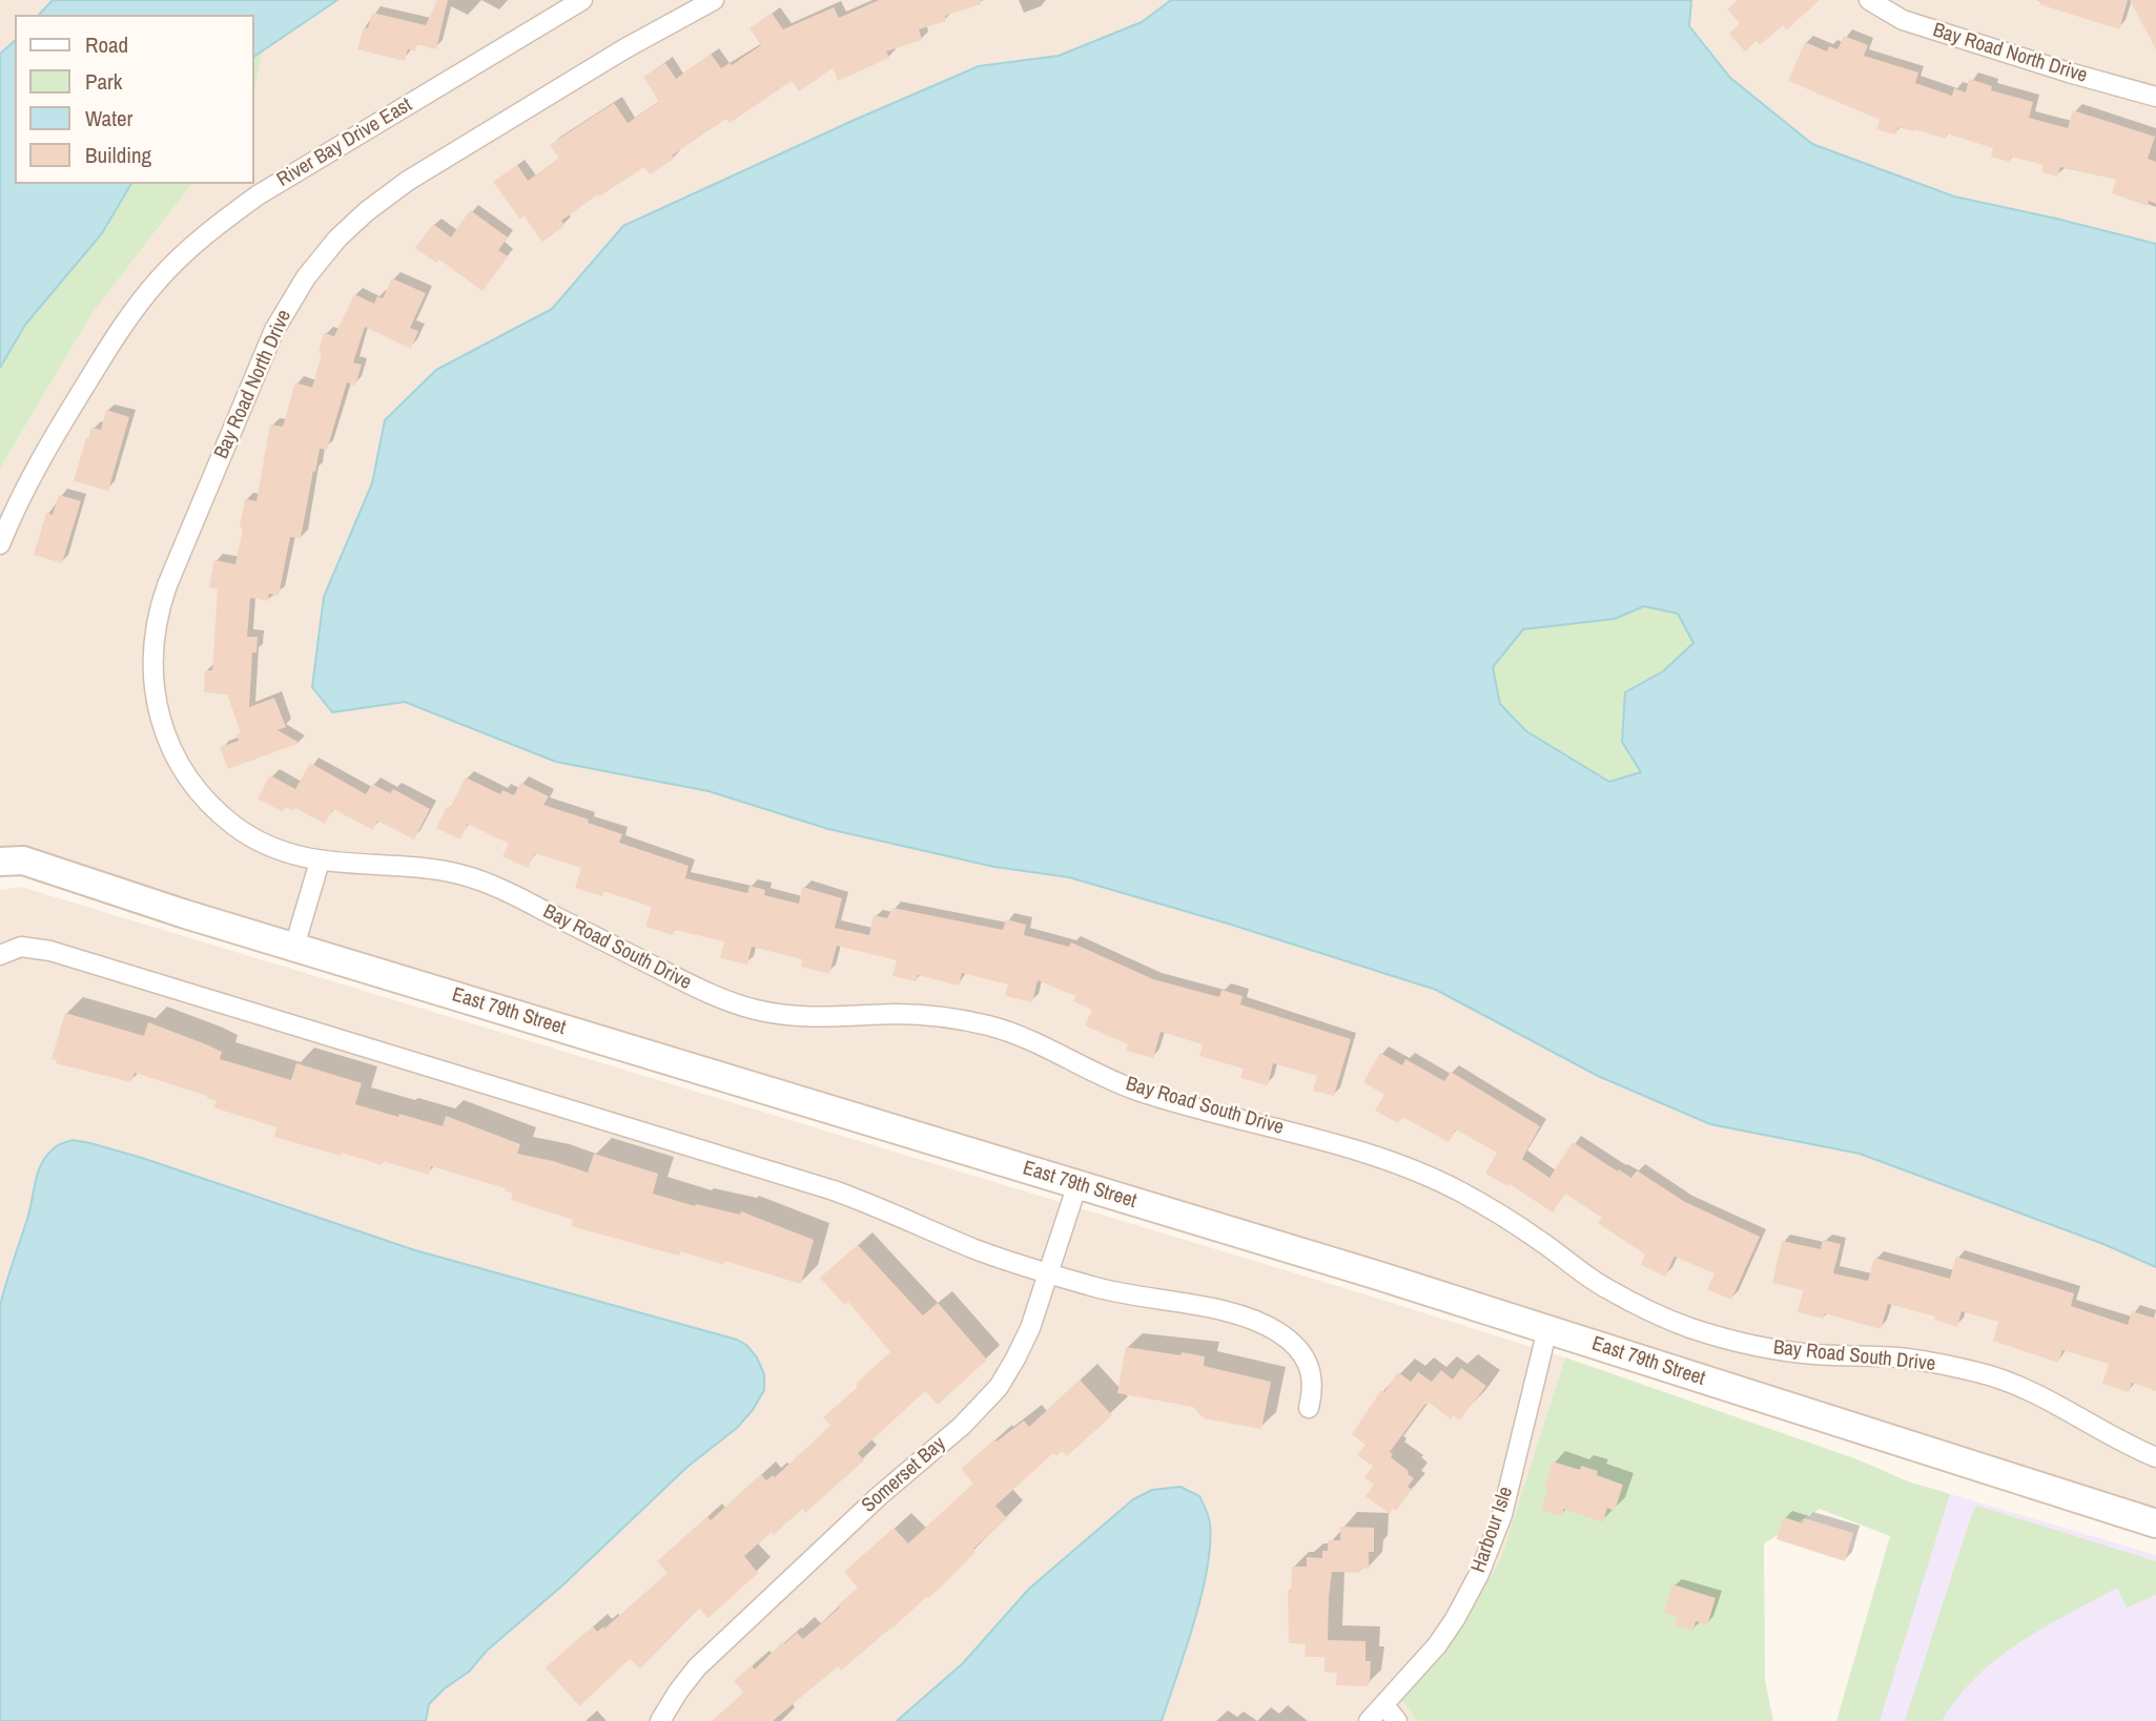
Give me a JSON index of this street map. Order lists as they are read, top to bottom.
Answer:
{
  "streets": {
    "street": [
      "Bay Road North Drive",
      "River Bay Drive East",
      "Bay Road South Drive",
      "East 79th Street",
      "Somerset Bay",
      "Harbour Isle"
    ]
  },
  "crossings": [
    ["Bay Road North Drive", "Bay Road South Drive"],
    ["East 79th Street", "Somerset Bay"],
    ["East 79th Street", "Harbour Isle"]
  ],
  "legend": [
    "Road",
    "Park",
    "Water",
    "Building"
  ]
}
